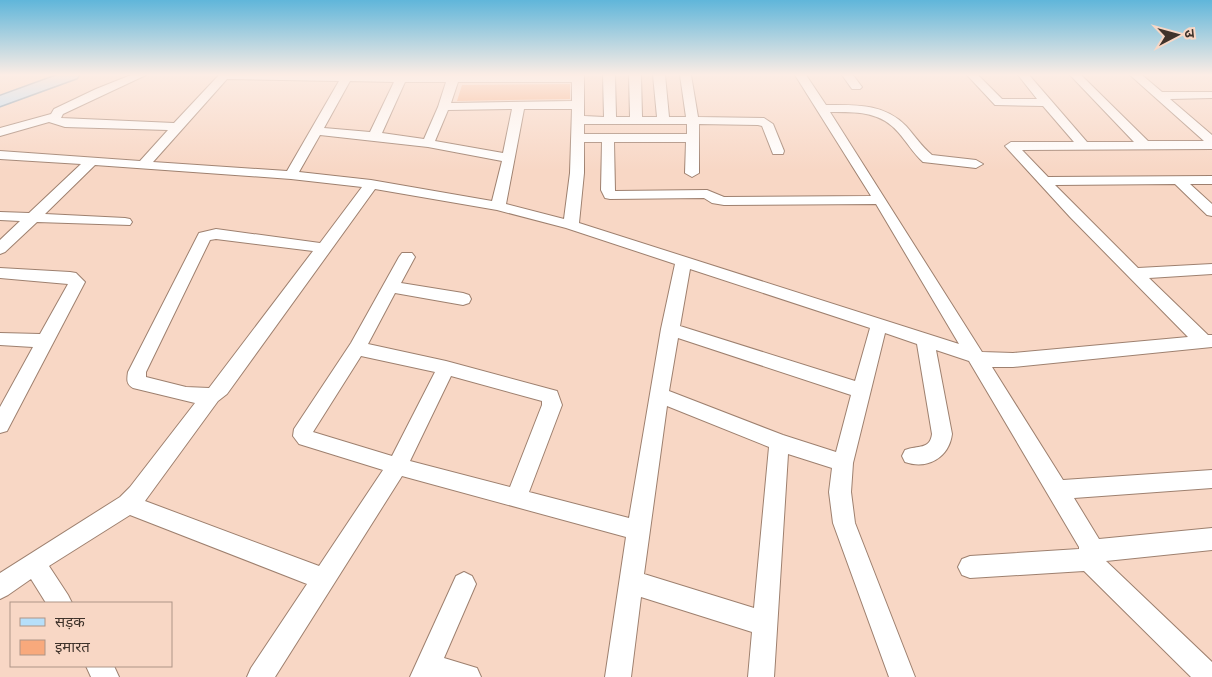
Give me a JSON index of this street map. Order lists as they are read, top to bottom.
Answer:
{
  "legend": ["सड़क", "इमारत"],
  "north": "right"
}
